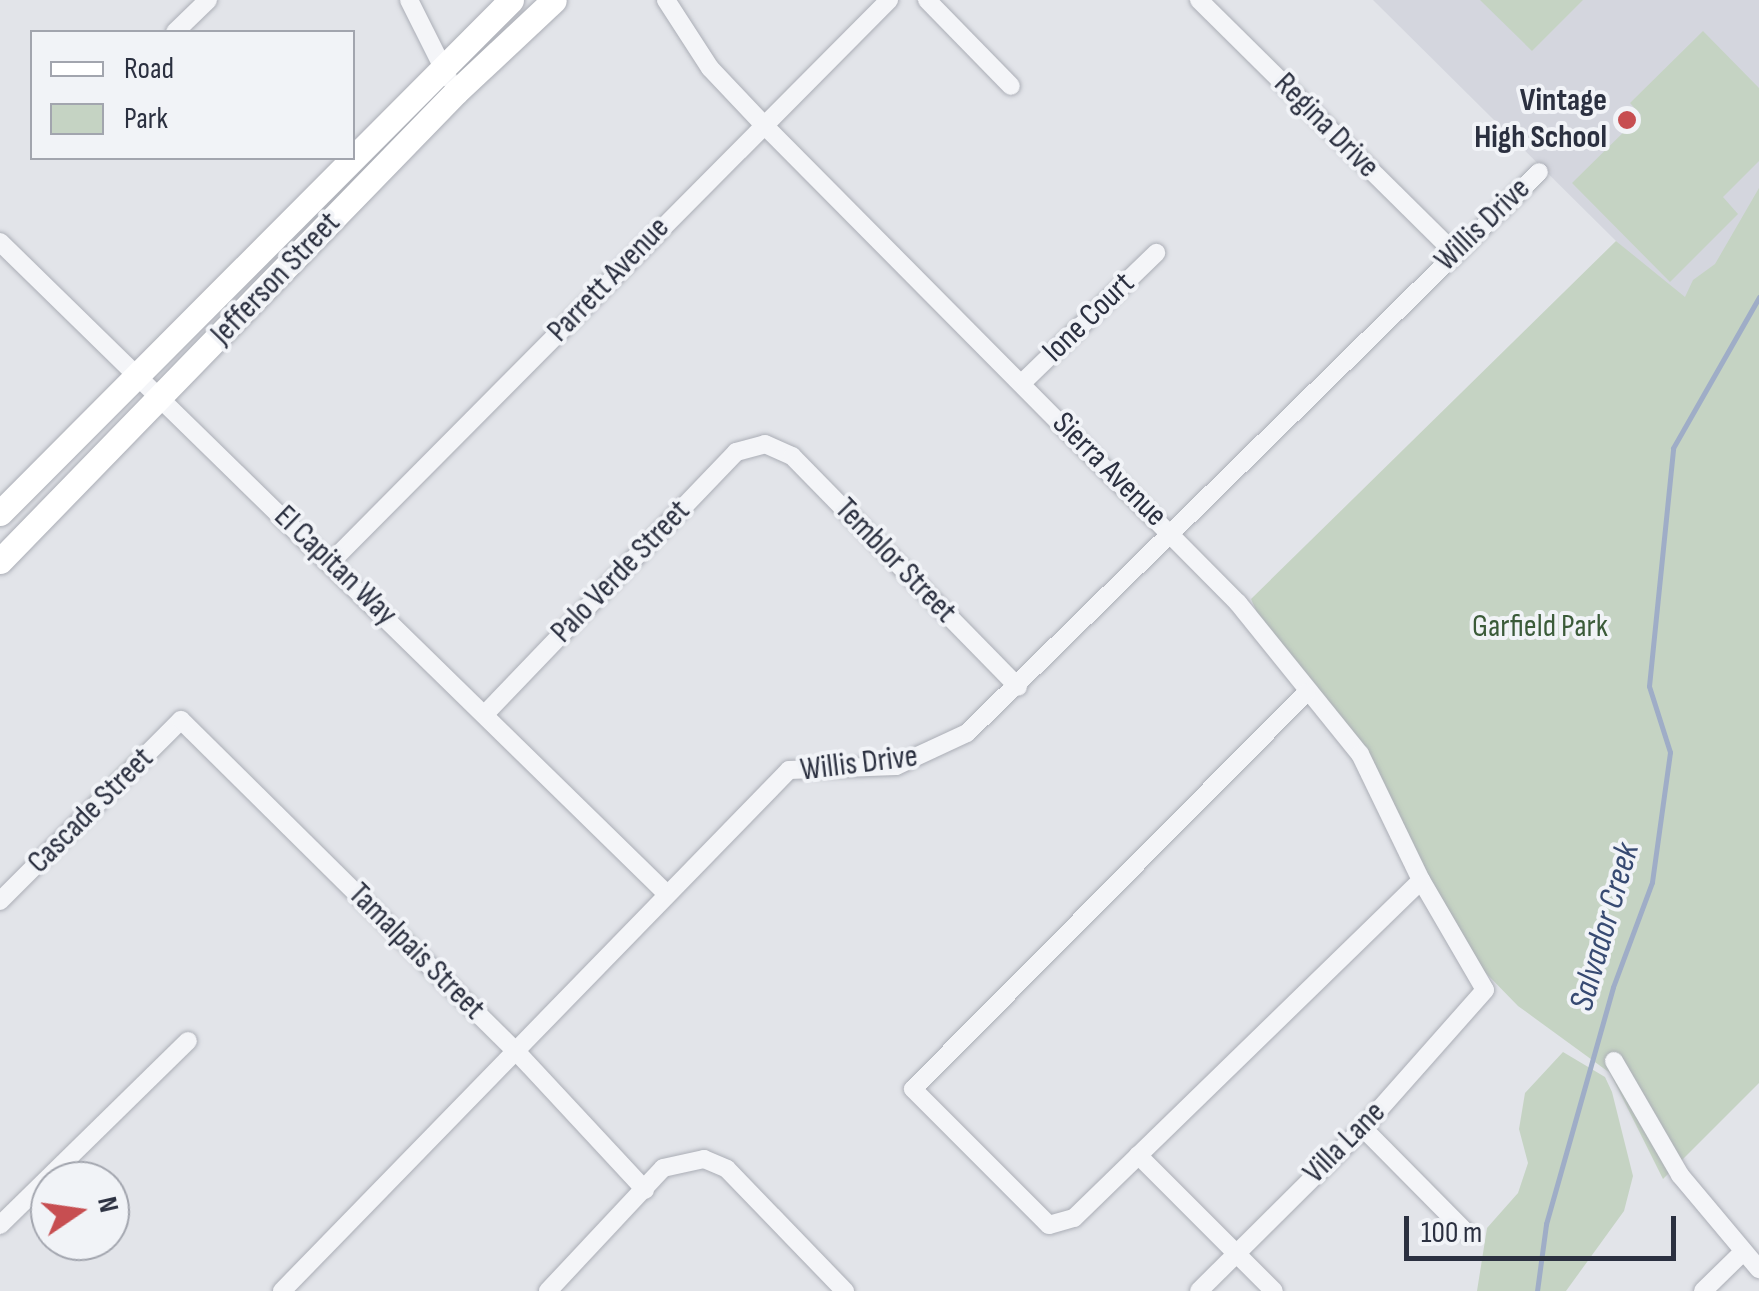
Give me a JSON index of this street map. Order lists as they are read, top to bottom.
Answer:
{
  "streets": {
    "main road": ["Jefferson Street"],
    "street": [
      "Regina Drive",
      "Willis Drive",
      "Parrett Avenue",
      "Ione Court",
      "Sierra Avenue",
      "Temblor Street",
      "El Capitan Way",
      "Palo Verde Street",
      "Cascade Street",
      "Tamalpais Street",
      "Villa Lane"
    ]
  },
  "crossings": [
    ["Regina Drive", "Willis Drive"],
    ["Willis Drive", "Sierra Avenue"],
    ["Willis Drive", "Temblor Street"],
    ["Willis Drive", "El Capitan Way"],
    ["Willis Drive", "Tamalpais Street"],
    ["Jefferson Street", "El Capitan Way"],
    ["Parrett Avenue", "Sierra Avenue"],
    ["Parrett Avenue", "El Capitan Way"],
    ["Ione Court", "Sierra Avenue"],
    ["Sierra Avenue", "Villa Lane"],
    ["Temblor Street", "Palo Verde Street"],
    ["El Capitan Way", "Palo Verde Street"],
    ["Cascade Street", "Tamalpais Street"]
  ],
  "water": ["Salvador Creek"],
  "parks": ["Garfield Park"],
  "places": ["Vintage High School"],
  "legend": ["Road", "Park"],
  "scale_bar": "100 m",
  "north": "right"
}
